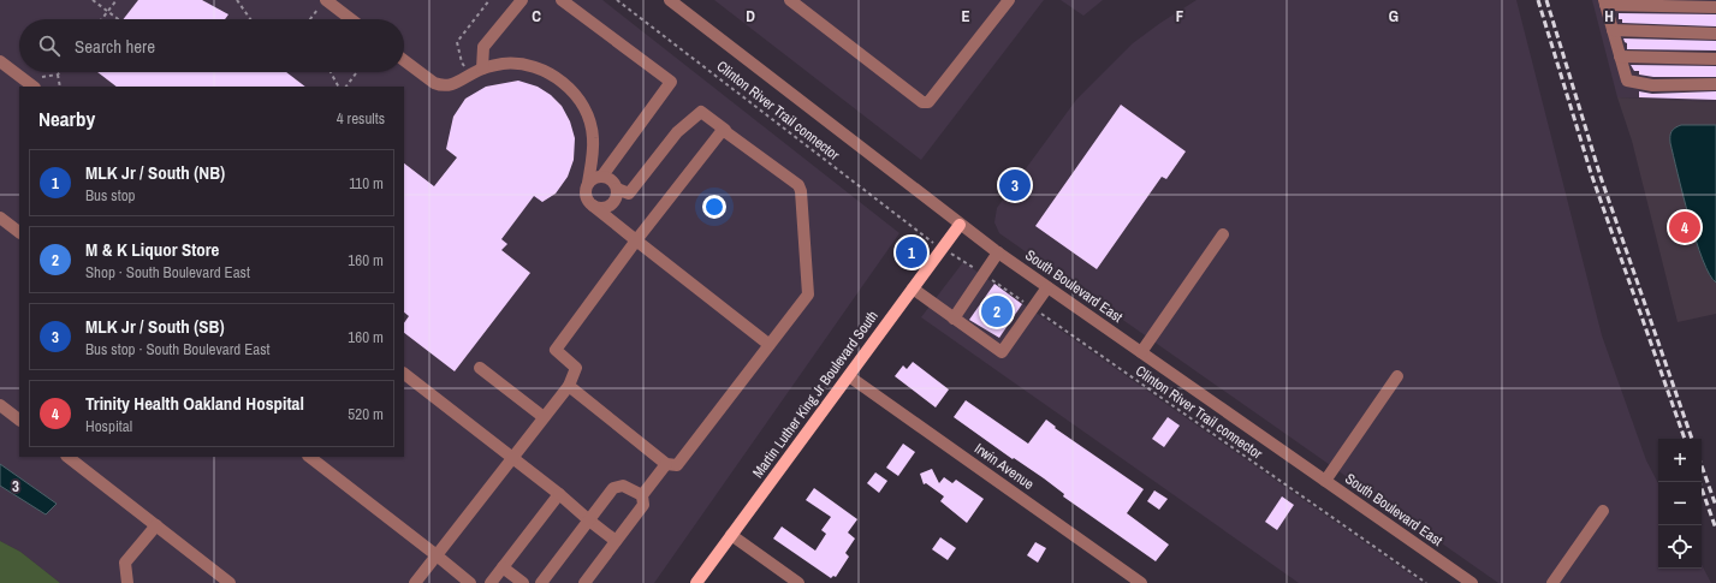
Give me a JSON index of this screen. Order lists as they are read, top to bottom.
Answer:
{
  "streets": {
    "main road": ["Martin Luther King Jr Boulevard South"],
    "street": ["South Boulevard East", "Irwin Avenue"],
    "path": ["Clinton River Trail connector"]
  },
  "crossings": [
    ["South Boulevard East", "Martin Luther King Jr Boulevard South"],
    ["Martin Luther King Jr Boulevard South", "Irwin Avenue"]
  ],
  "page": {
    "search": "Search here",
    "heading": ["Nearby", "4 results"],
    "list": [
      {
        "mark": "1",
        "name": "MLK Jr / South (NB)",
        "note": "Bus stop",
        "value": "110 m"
      },
      {
        "mark": "2",
        "name": "M & K Liquor Store",
        "note": "Shop · South Boulevard East",
        "value": "160 m"
      },
      {
        "mark": "3",
        "name": "MLK Jr / South (SB)",
        "note": "Bus stop · South Boulevard East",
        "value": "160 m"
      },
      {
        "mark": "4",
        "name": "Trinity Health Oakland Hospital",
        "note": "Hospital",
        "value": "520 m"
      }
    ],
    "pins": [
      "3",
      "4",
      "1",
      "2"
    ],
    "map_buttons": ["+", "−"]
  },
  "grid": {
    "columns": [
      "C",
      "D",
      "E",
      "F",
      "G",
      "H"
    ],
    "rows": ["3"]
  }
}
